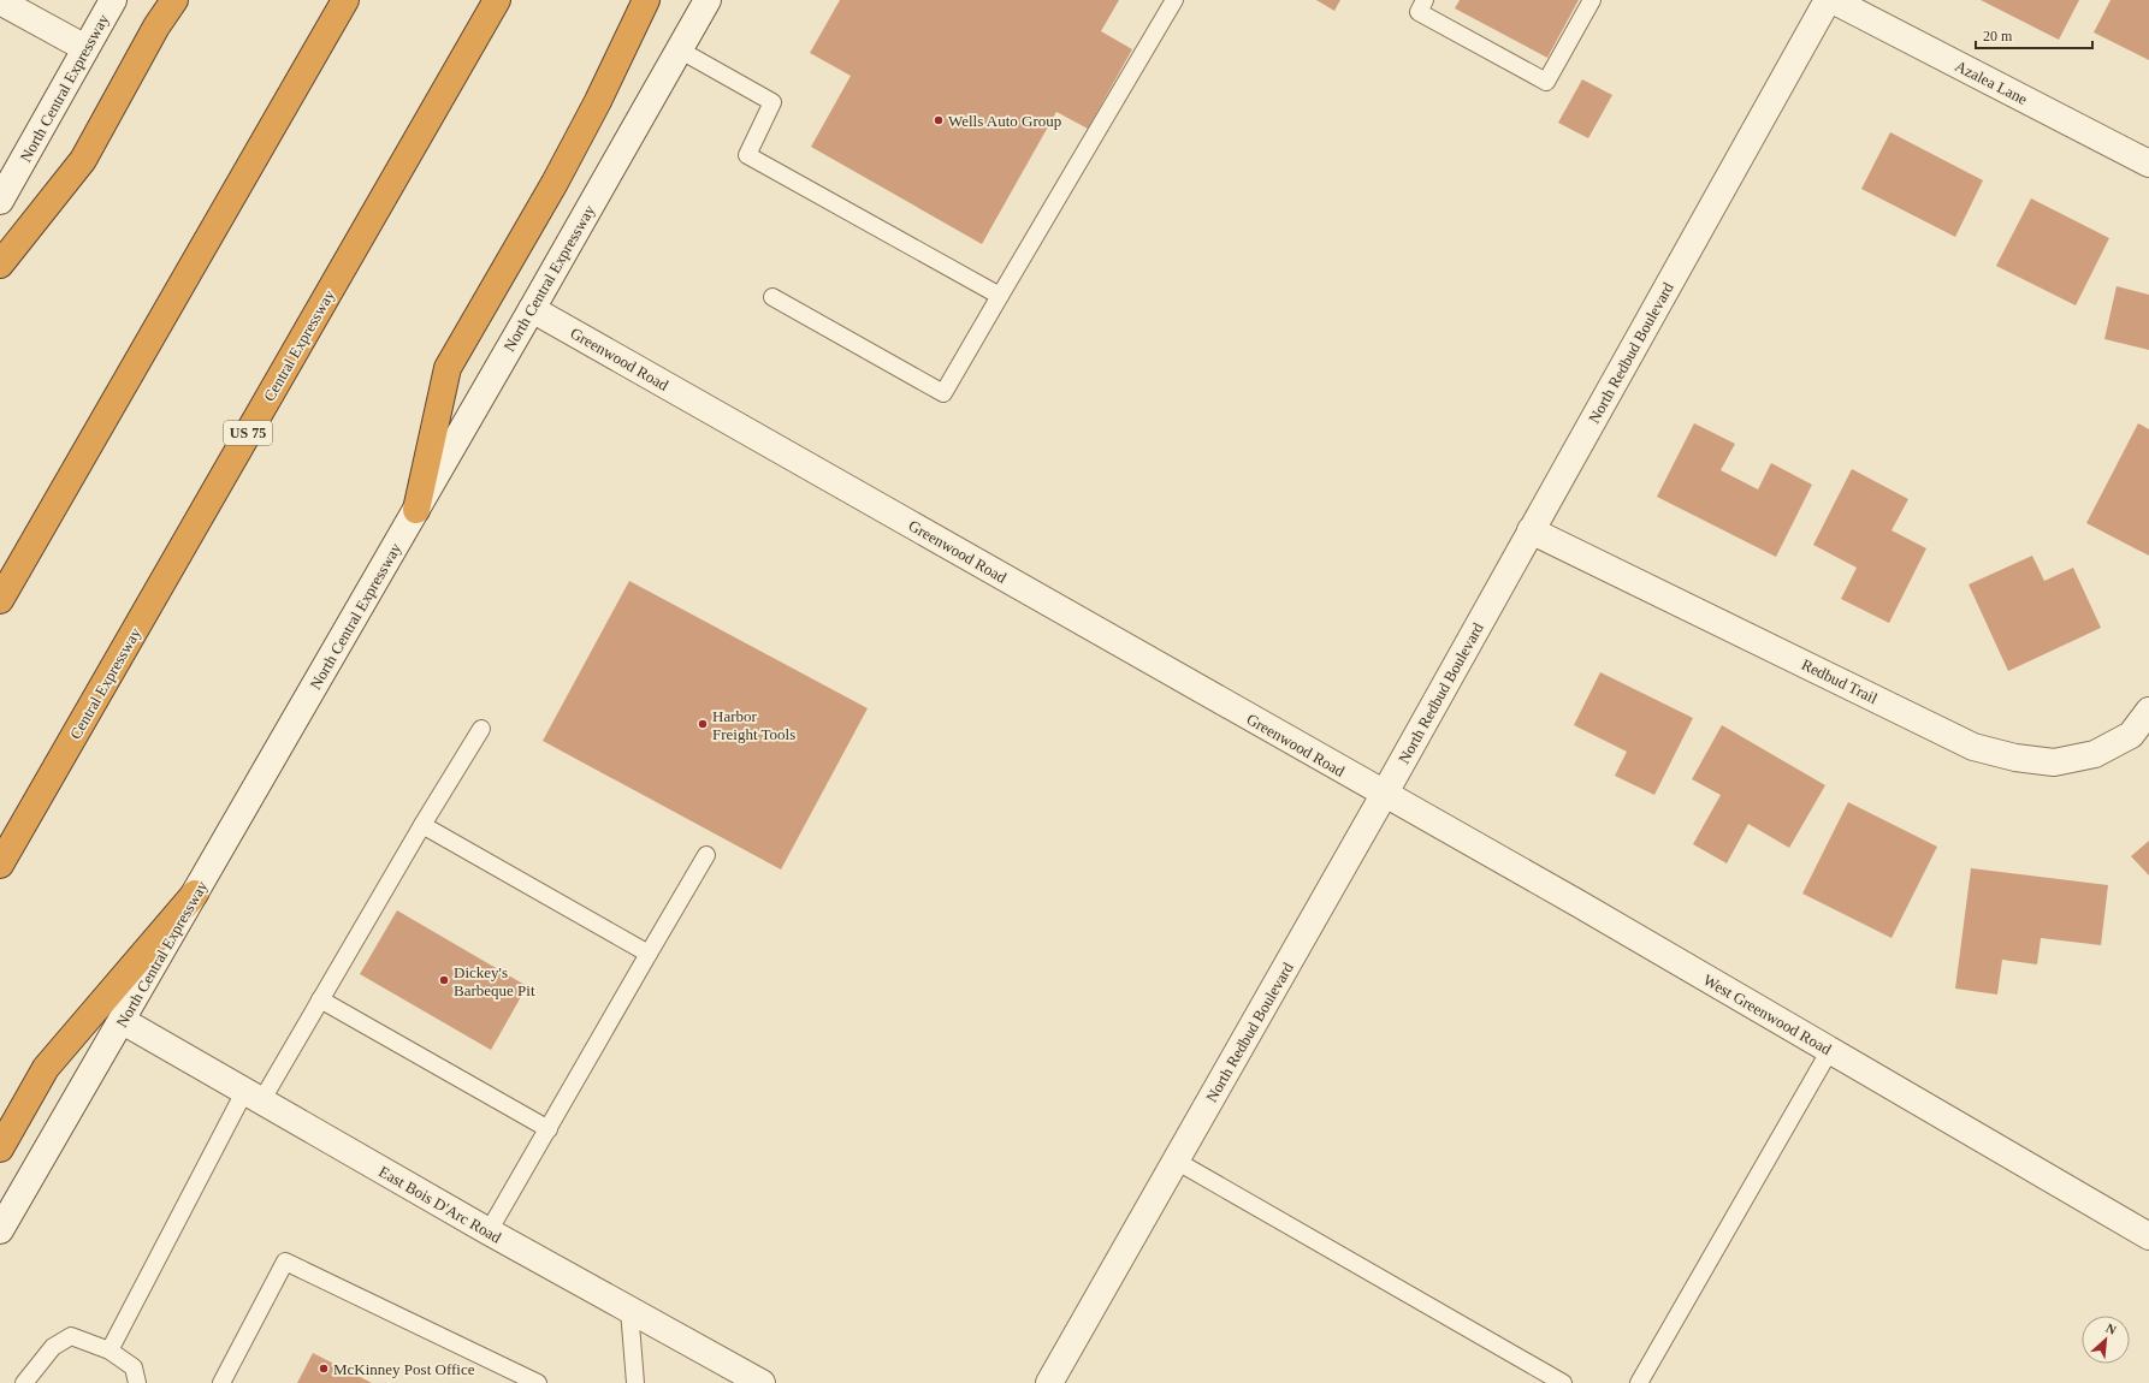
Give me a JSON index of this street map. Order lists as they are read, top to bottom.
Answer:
{
  "streets": {
    "highway": ["Central Expressway", "US 75"],
    "street": [
      "Azalea Lane",
      "North Central Expressway",
      "North Redbud Boulevard",
      "Greenwood Road",
      "Redbud Trail",
      "West Greenwood Road",
      "East Bois D'Arc Road"
    ]
  },
  "crossings": [
    ["North Central Expressway", "Greenwood Road"],
    ["North Central Expressway", "East Bois D'Arc Road"],
    ["North Redbud Boulevard", "Greenwood Road"],
    ["North Redbud Boulevard", "Redbud Trail"],
    ["North Redbud Boulevard", "West Greenwood Road"],
    ["Greenwood Road", "West Greenwood Road"]
  ],
  "places": [
    "Wells Auto Group",
    "Harbor Freight Tools",
    "Dickey's Barbeque Pit",
    "McKinney Post Office"
  ],
  "scale_bar": "20 m",
  "north": "top right"
}
